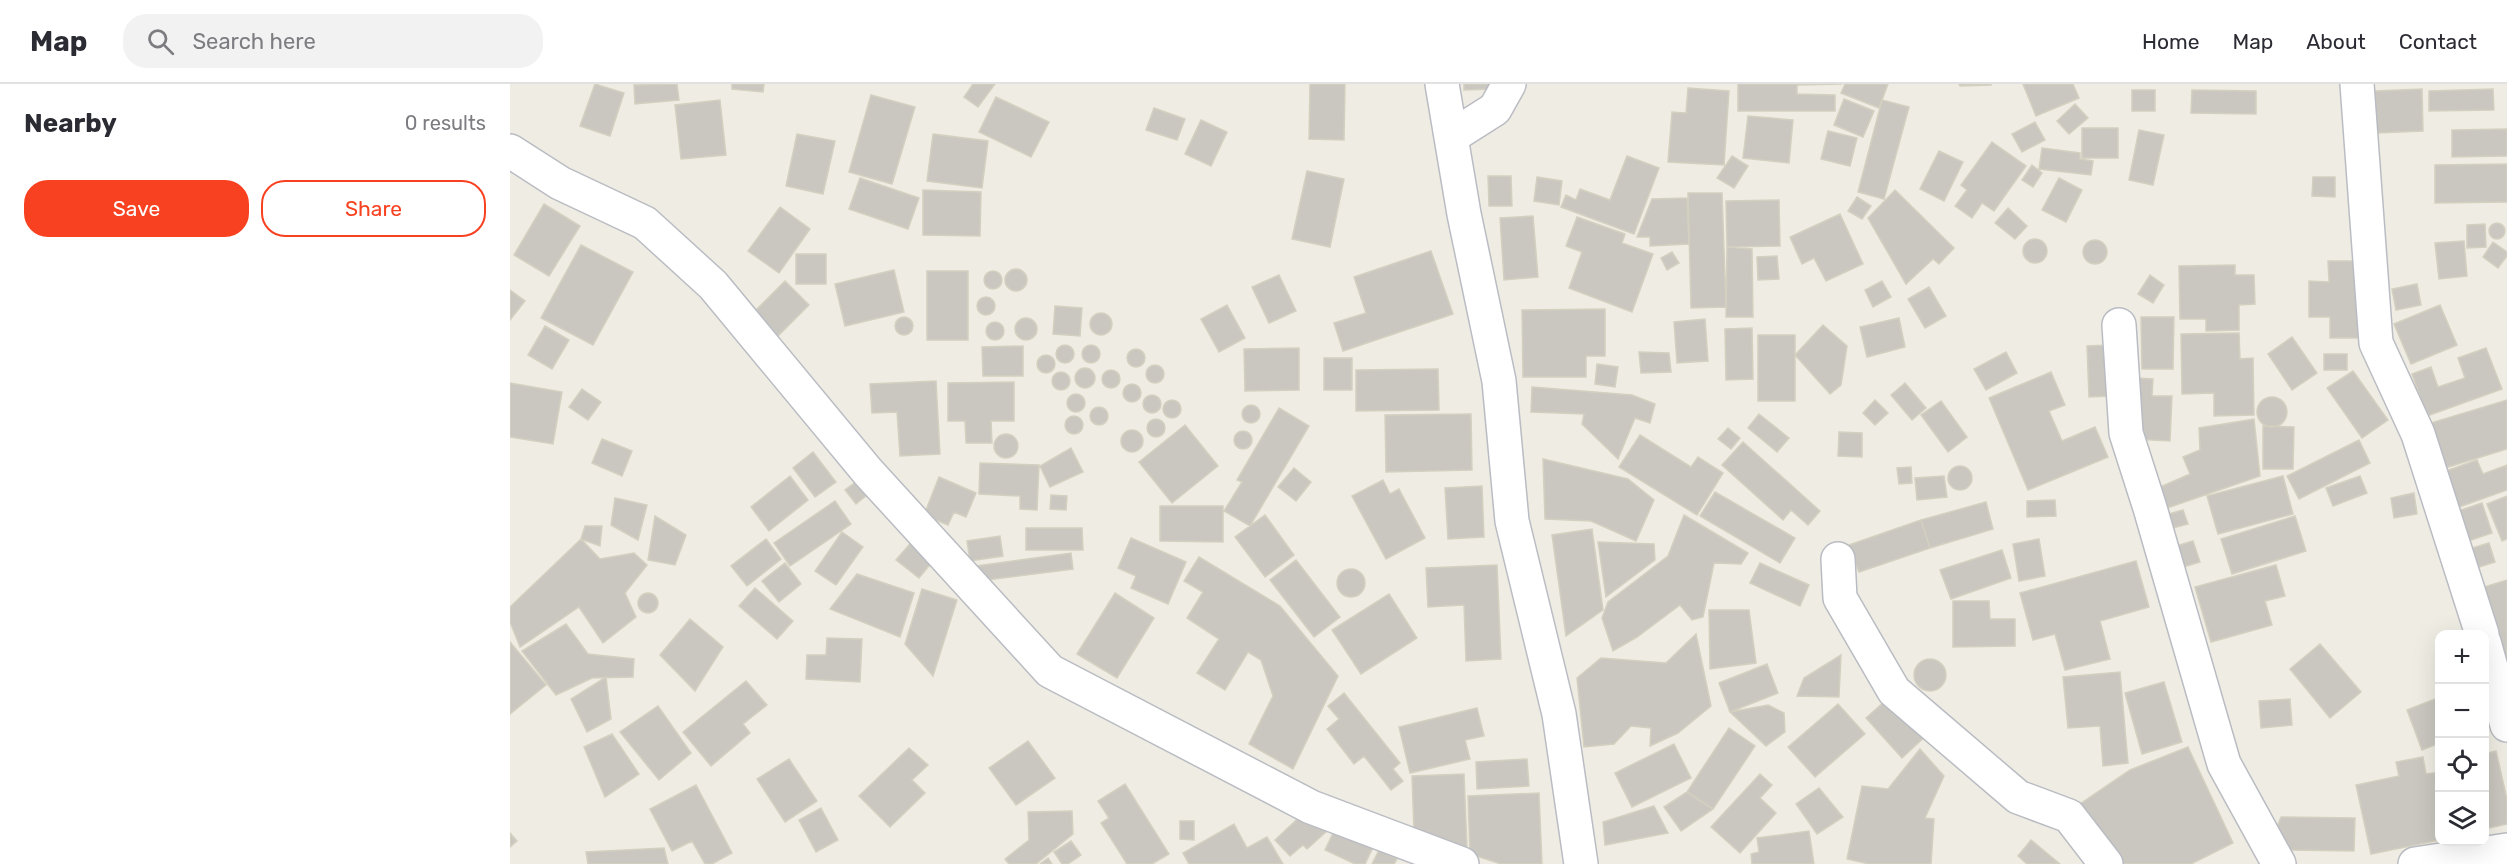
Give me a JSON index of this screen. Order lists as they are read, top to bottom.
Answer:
{
  "page": {
    "header": "Map",
    "search": "Search here",
    "nav": [
      "Home",
      "Map",
      "About",
      "Contact"
    ],
    "heading": ["Nearby", "0 results"],
    "buttons": ["Save", "Share"],
    "map_buttons": ["+", "−"]
  }
}
